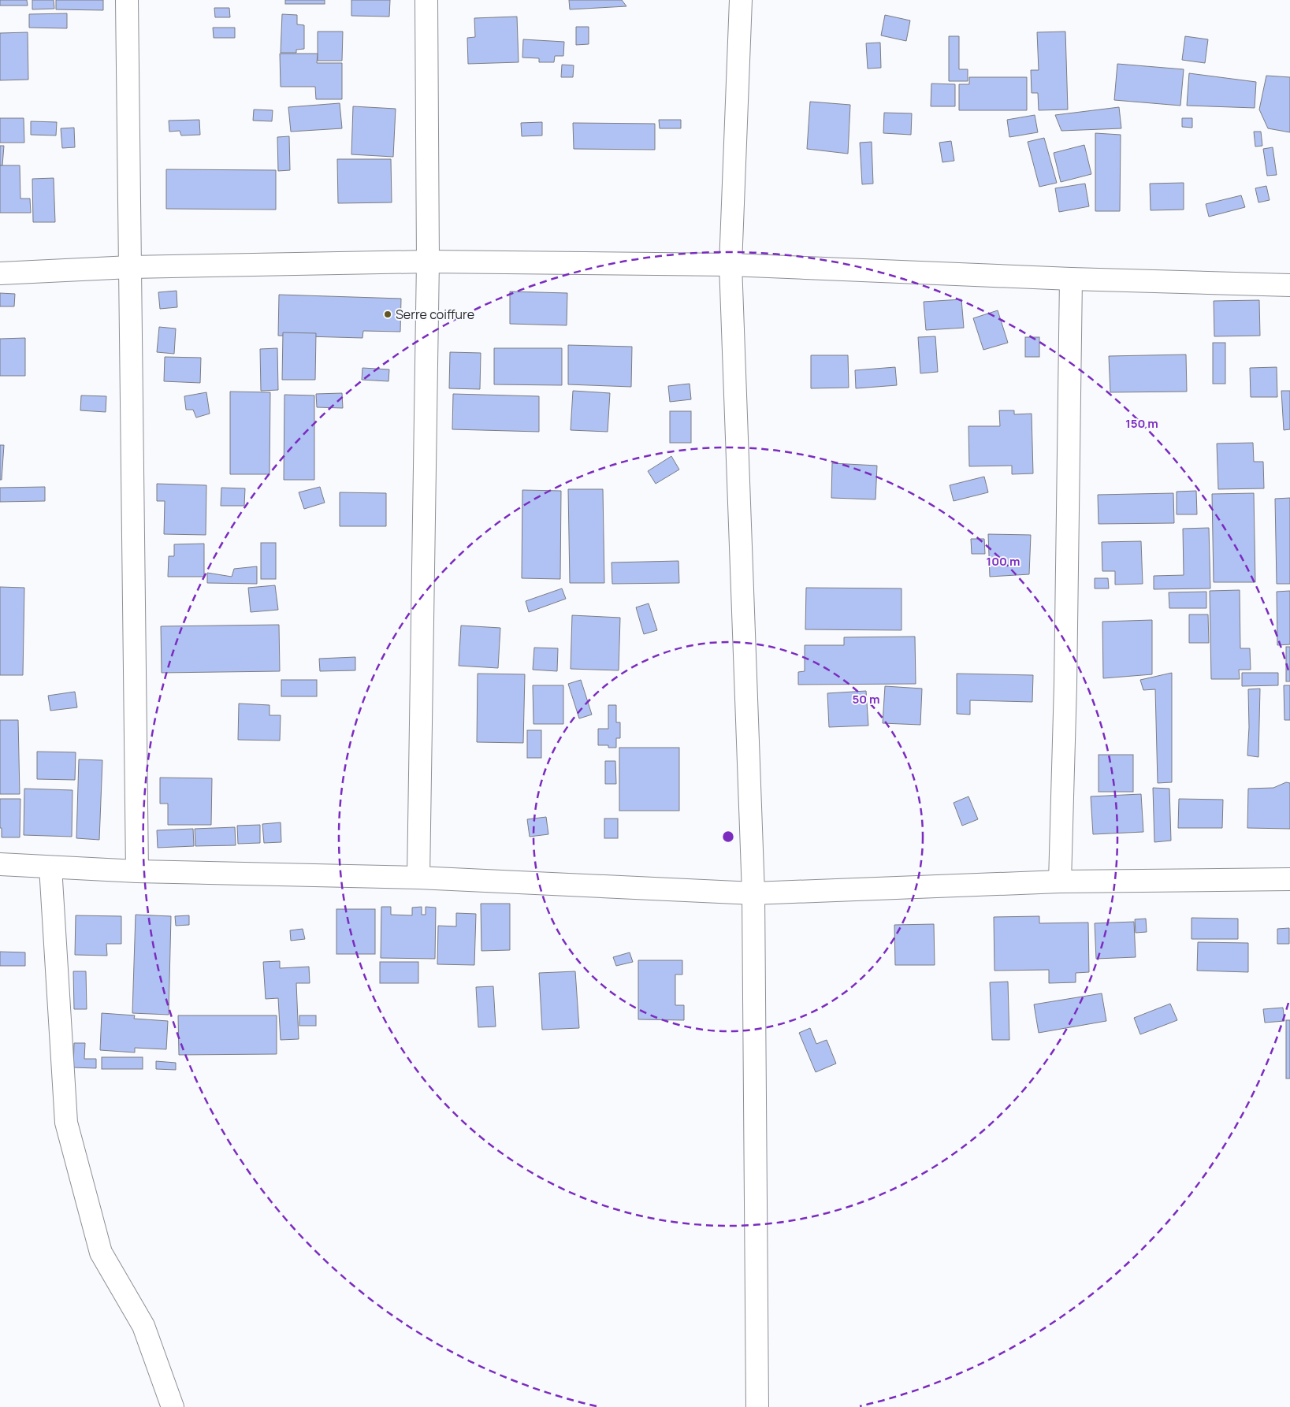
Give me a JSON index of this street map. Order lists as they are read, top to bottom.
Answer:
{
  "places": ["Serre coiffure"],
  "rings": ["150 m", "100 m", "50 m"]
}
